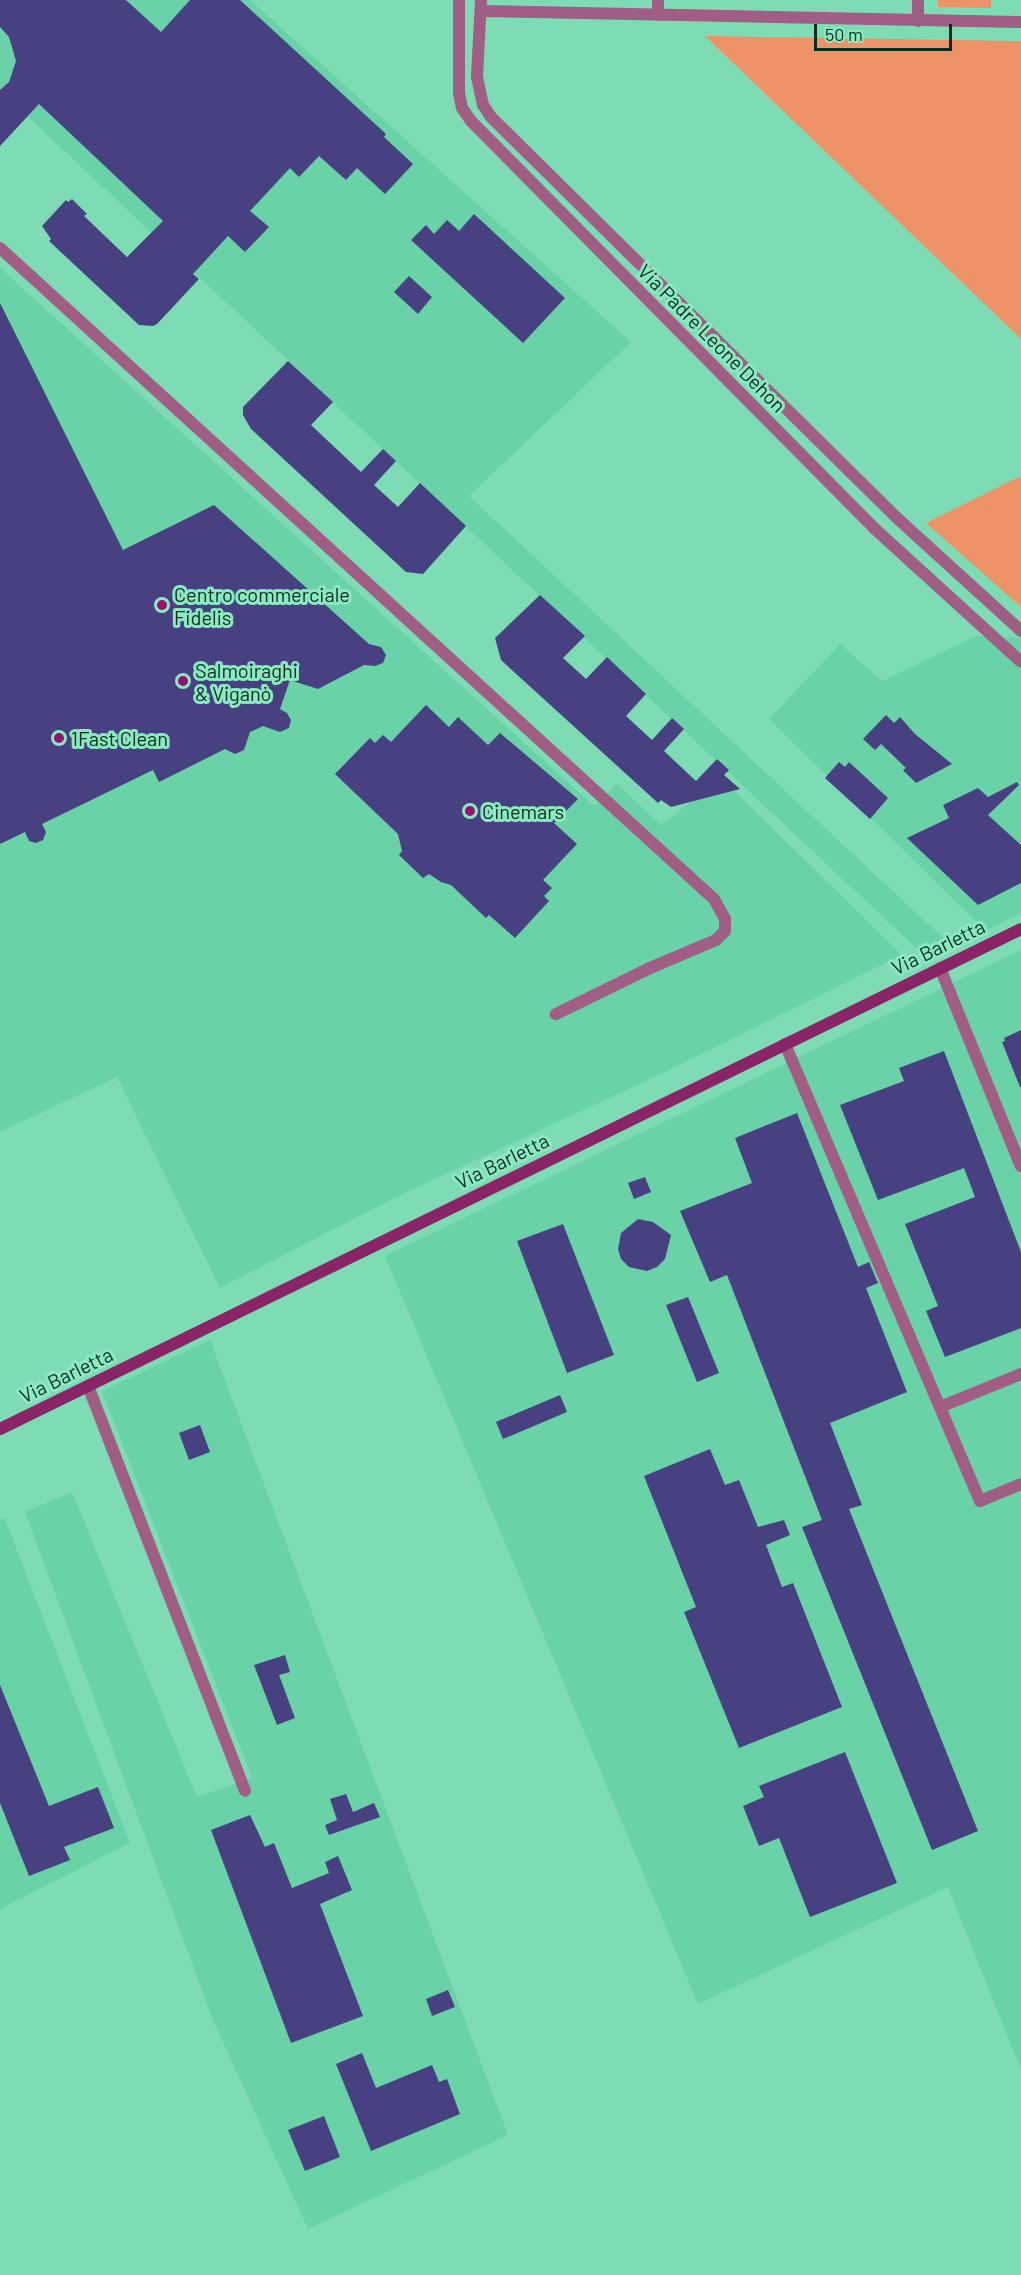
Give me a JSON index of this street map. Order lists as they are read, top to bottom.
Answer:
{
  "streets": {
    "main road": ["Via Barletta"],
    "street": ["Via Padre Leone Dehon"]
  },
  "places": [
    "Centro commerciale Fidelis",
    "Salmoiraghi & Viganò",
    "1Fast Clean",
    "Cinemars"
  ],
  "scale_bar": "50 m"
}
